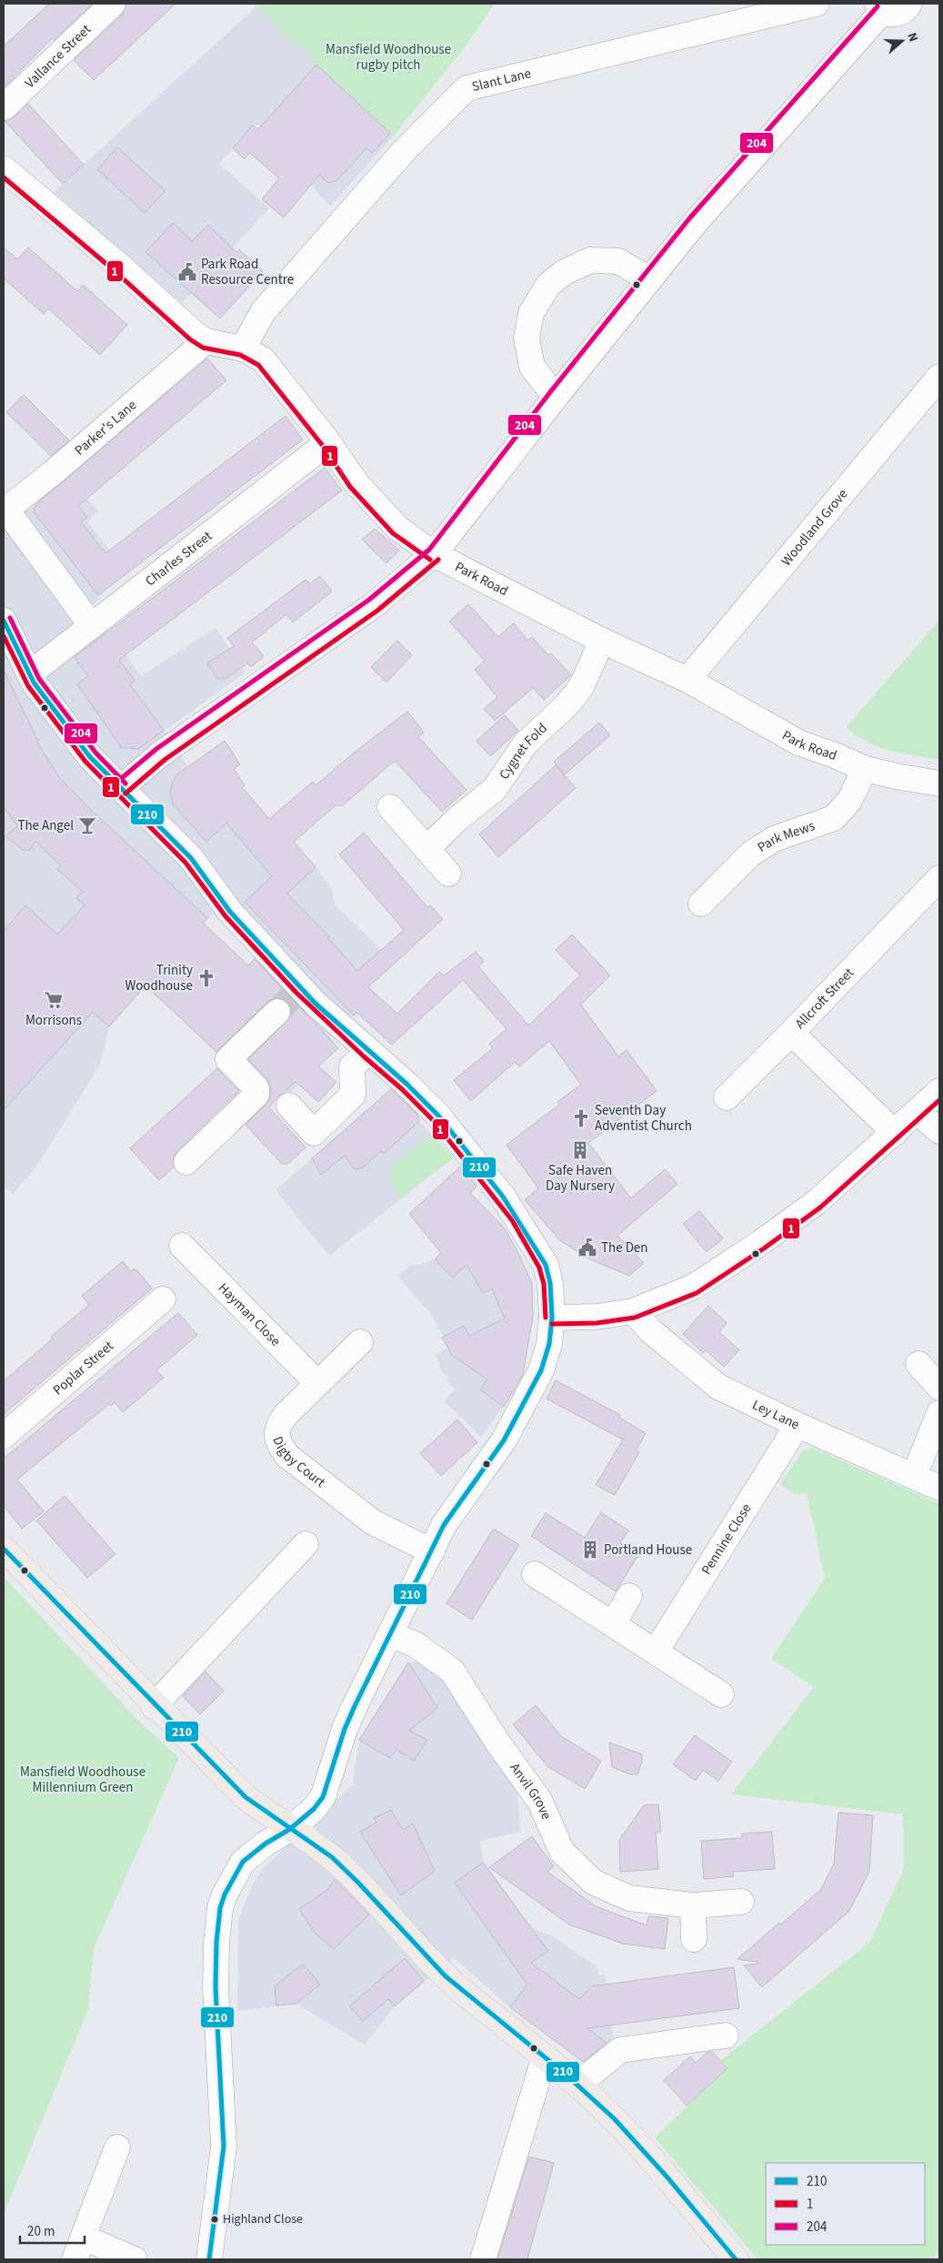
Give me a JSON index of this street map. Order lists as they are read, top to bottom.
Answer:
{
  "streets": {
    "street": [
      "Vallance Street",
      "Slant Lane",
      "Parker's Lane",
      "Woodland Grove",
      "Charles Street",
      "Park Road",
      "Cygnet Fold",
      "Park Mews",
      "Allcroft Street",
      "Hayman Close",
      "Poplar Street",
      "Ley Lane",
      "Digby Court",
      "Pennine Close",
      "Anvil Grove"
    ]
  },
  "crossings": [
    ["Slant Lane", "Park Road"],
    ["Parker's Lane", "Park Road"],
    ["Woodland Grove", "Park Road"],
    ["Charles Street", "Park Road"],
    ["Park Road", "Cygnet Fold"],
    ["Park Road", "Park Mews"],
    ["Hayman Close", "Digby Court"],
    ["Ley Lane", "Pennine Close"]
  ],
  "parks": ["Mansfield Woodhouse rugby pitch", "Mansfield Woodhouse Millennium Green"],
  "places": {
    "public building": ["Park Road Resource Centre", "The Den"],
    "bar": ["The Angel"],
    "church": ["Trinity Woodhouse", "Seventh Day Adventist Church"],
    "supermarket": ["Morrisons"],
    "building": ["Safe Haven Day Nursery", "Portland House"],
    "other": ["Highland Close"]
  },
  "lines": ["transit line 204", "transit line 1", "transit line 210"],
  "legend": ["210", "1", "204"],
  "scale_bar": "20 m",
  "north": "right"
}
